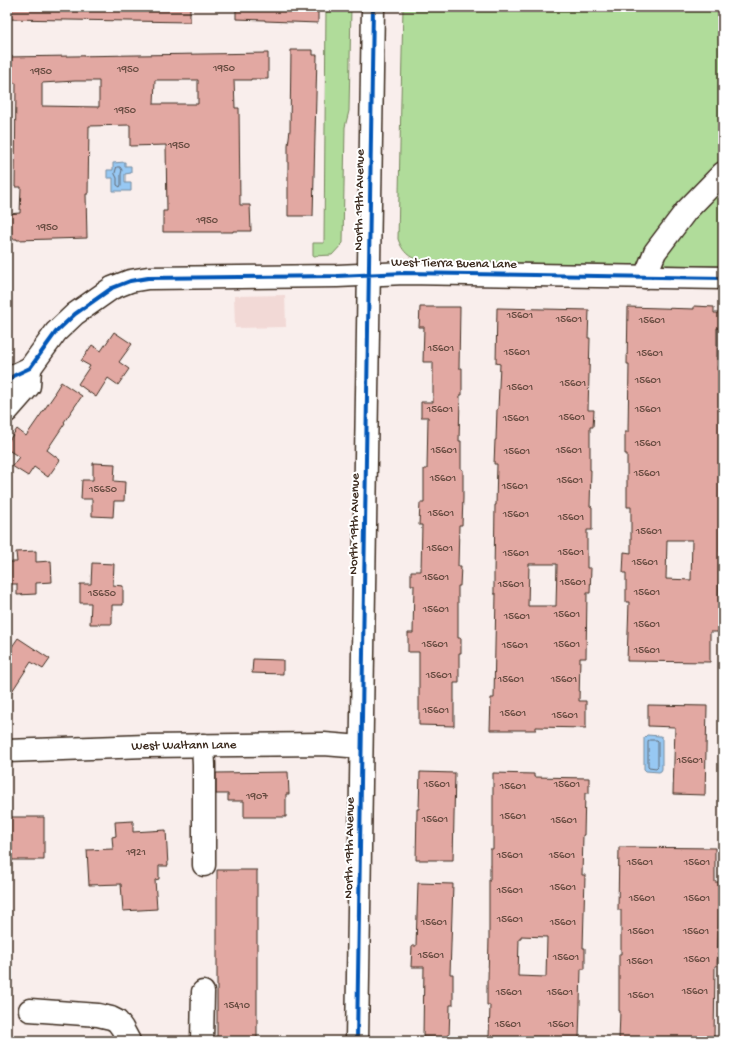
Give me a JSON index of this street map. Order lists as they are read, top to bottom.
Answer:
{
  "streets": {
    "street": ["North 19th Avenue", "West Tierra Buena Lane", "West Waltann Lane"]
  },
  "crossings": [
    ["North 19th Avenue", "West Tierra Buena Lane"],
    ["North 19th Avenue", "West Waltann Lane"]
  ],
  "house_numbers": [
    "1950",
    "1950",
    "1950",
    "1950",
    "1950",
    "1950",
    "1950",
    "15601",
    "15601",
    "15601",
    "15601",
    "15601",
    "15601",
    "15601",
    "15601",
    "15601",
    "15601",
    "15601",
    "15601",
    "15601",
    "15601",
    "15601",
    "15601",
    "15601",
    "15601",
    "15601",
    "15601",
    "15601",
    "15650",
    "15601",
    "15601",
    "15601",
    "15601",
    "15601",
    "15601",
    "15601",
    "15601",
    "15601",
    "15601",
    "15601",
    "15601",
    "15650",
    "15601",
    "15601",
    "15601",
    "15601",
    "15601",
    "15601",
    "15601",
    "15601",
    "15601",
    "15601",
    "15601",
    "15601",
    "15601",
    "15601",
    "15601",
    "15601",
    "15601",
    "15601",
    "1907",
    "15601",
    "15601",
    "15601",
    "1921",
    "15601",
    "15601",
    "15601",
    "15601",
    "15601",
    "15601",
    "15601",
    "15601",
    "15601",
    "15601",
    "15601",
    "15601",
    "15601",
    "15601",
    "15601",
    "15601",
    "15601",
    "15601",
    "15601",
    "15601",
    "15601",
    "15410",
    "15601",
    "15601"
  ]
}
